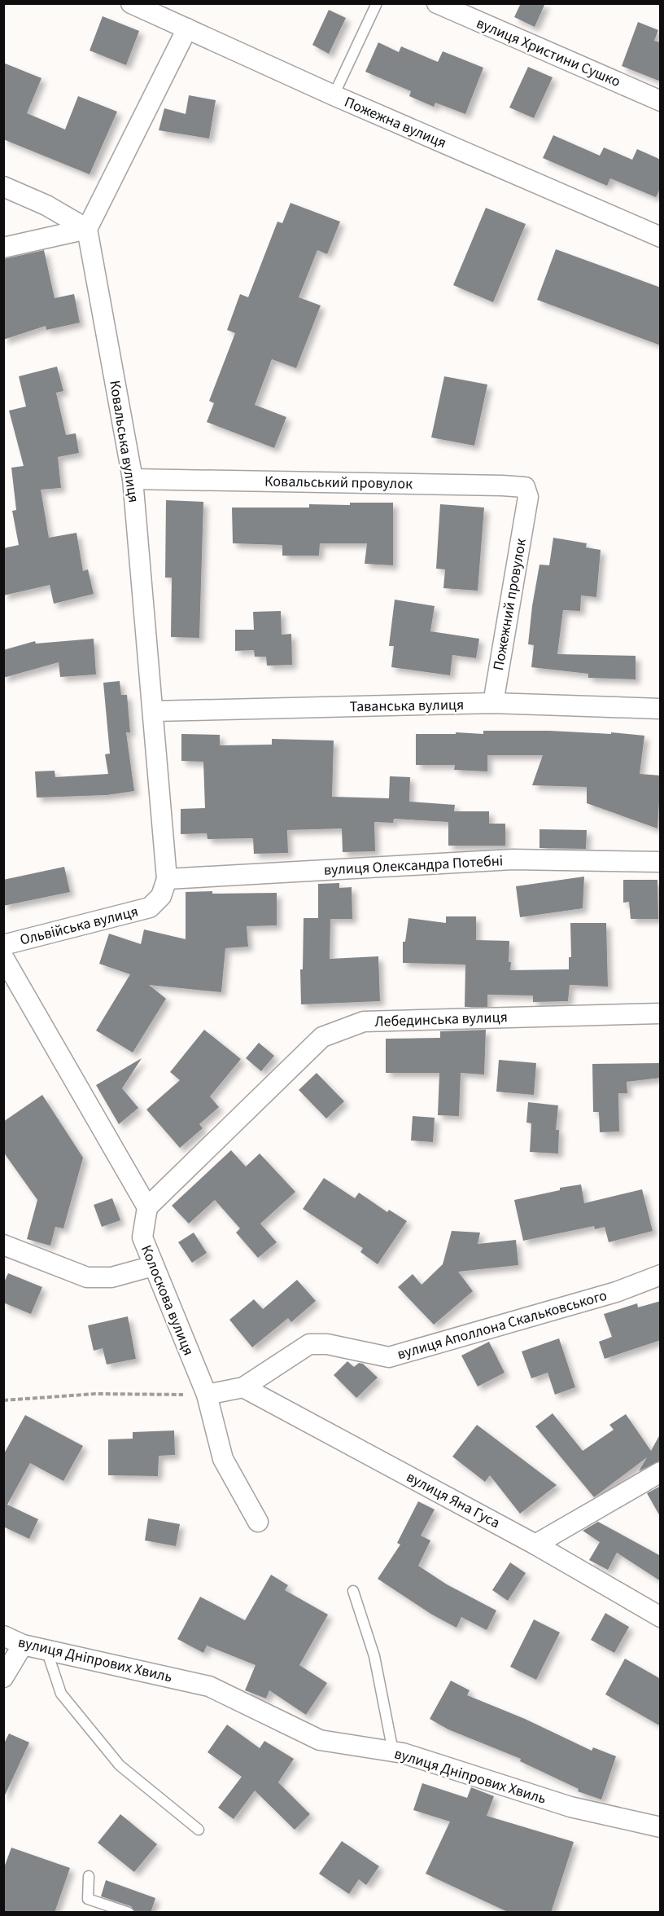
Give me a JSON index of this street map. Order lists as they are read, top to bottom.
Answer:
{
  "streets": {
    "street": [
      "вулиця Христини Сушко",
      "Пожежна вулиця",
      "Ковальська вулиця",
      "Ковальський провулок",
      "Пожежний провулок",
      "Таванська вулиця",
      "вулиця Олександра Потебні",
      "Ольвійська вулиця",
      "Лебединська вулиця",
      "Колоскова вулиця",
      "вулиця Аполлона Скальковського",
      "вулиця Яна Гуса",
      "вулиця Дніпрових Хвиль"
    ]
  },
  "crossings": [
    ["Ковальська вулиця", "Ковальський провулок"],
    ["Ковальська вулиця", "Таванська вулиця"],
    ["Ковальська вулиця", "вулиця Олександра Потебні"],
    ["Ковальська вулиця", "Ольвійська вулиця"],
    ["Ковальський провулок", "Пожежний провулок"],
    ["Пожежний провулок", "Таванська вулиця"],
    ["вулиця Олександра Потебні", "Ольвійська вулиця"],
    ["Лебединська вулиця", "Колоскова вулиця"],
    ["Колоскова вулиця", "вулиця Аполлона Скальковського"],
    ["вулиця Аполлона Скальковського", "вулиця Яна Гуса"]
  ]
}
